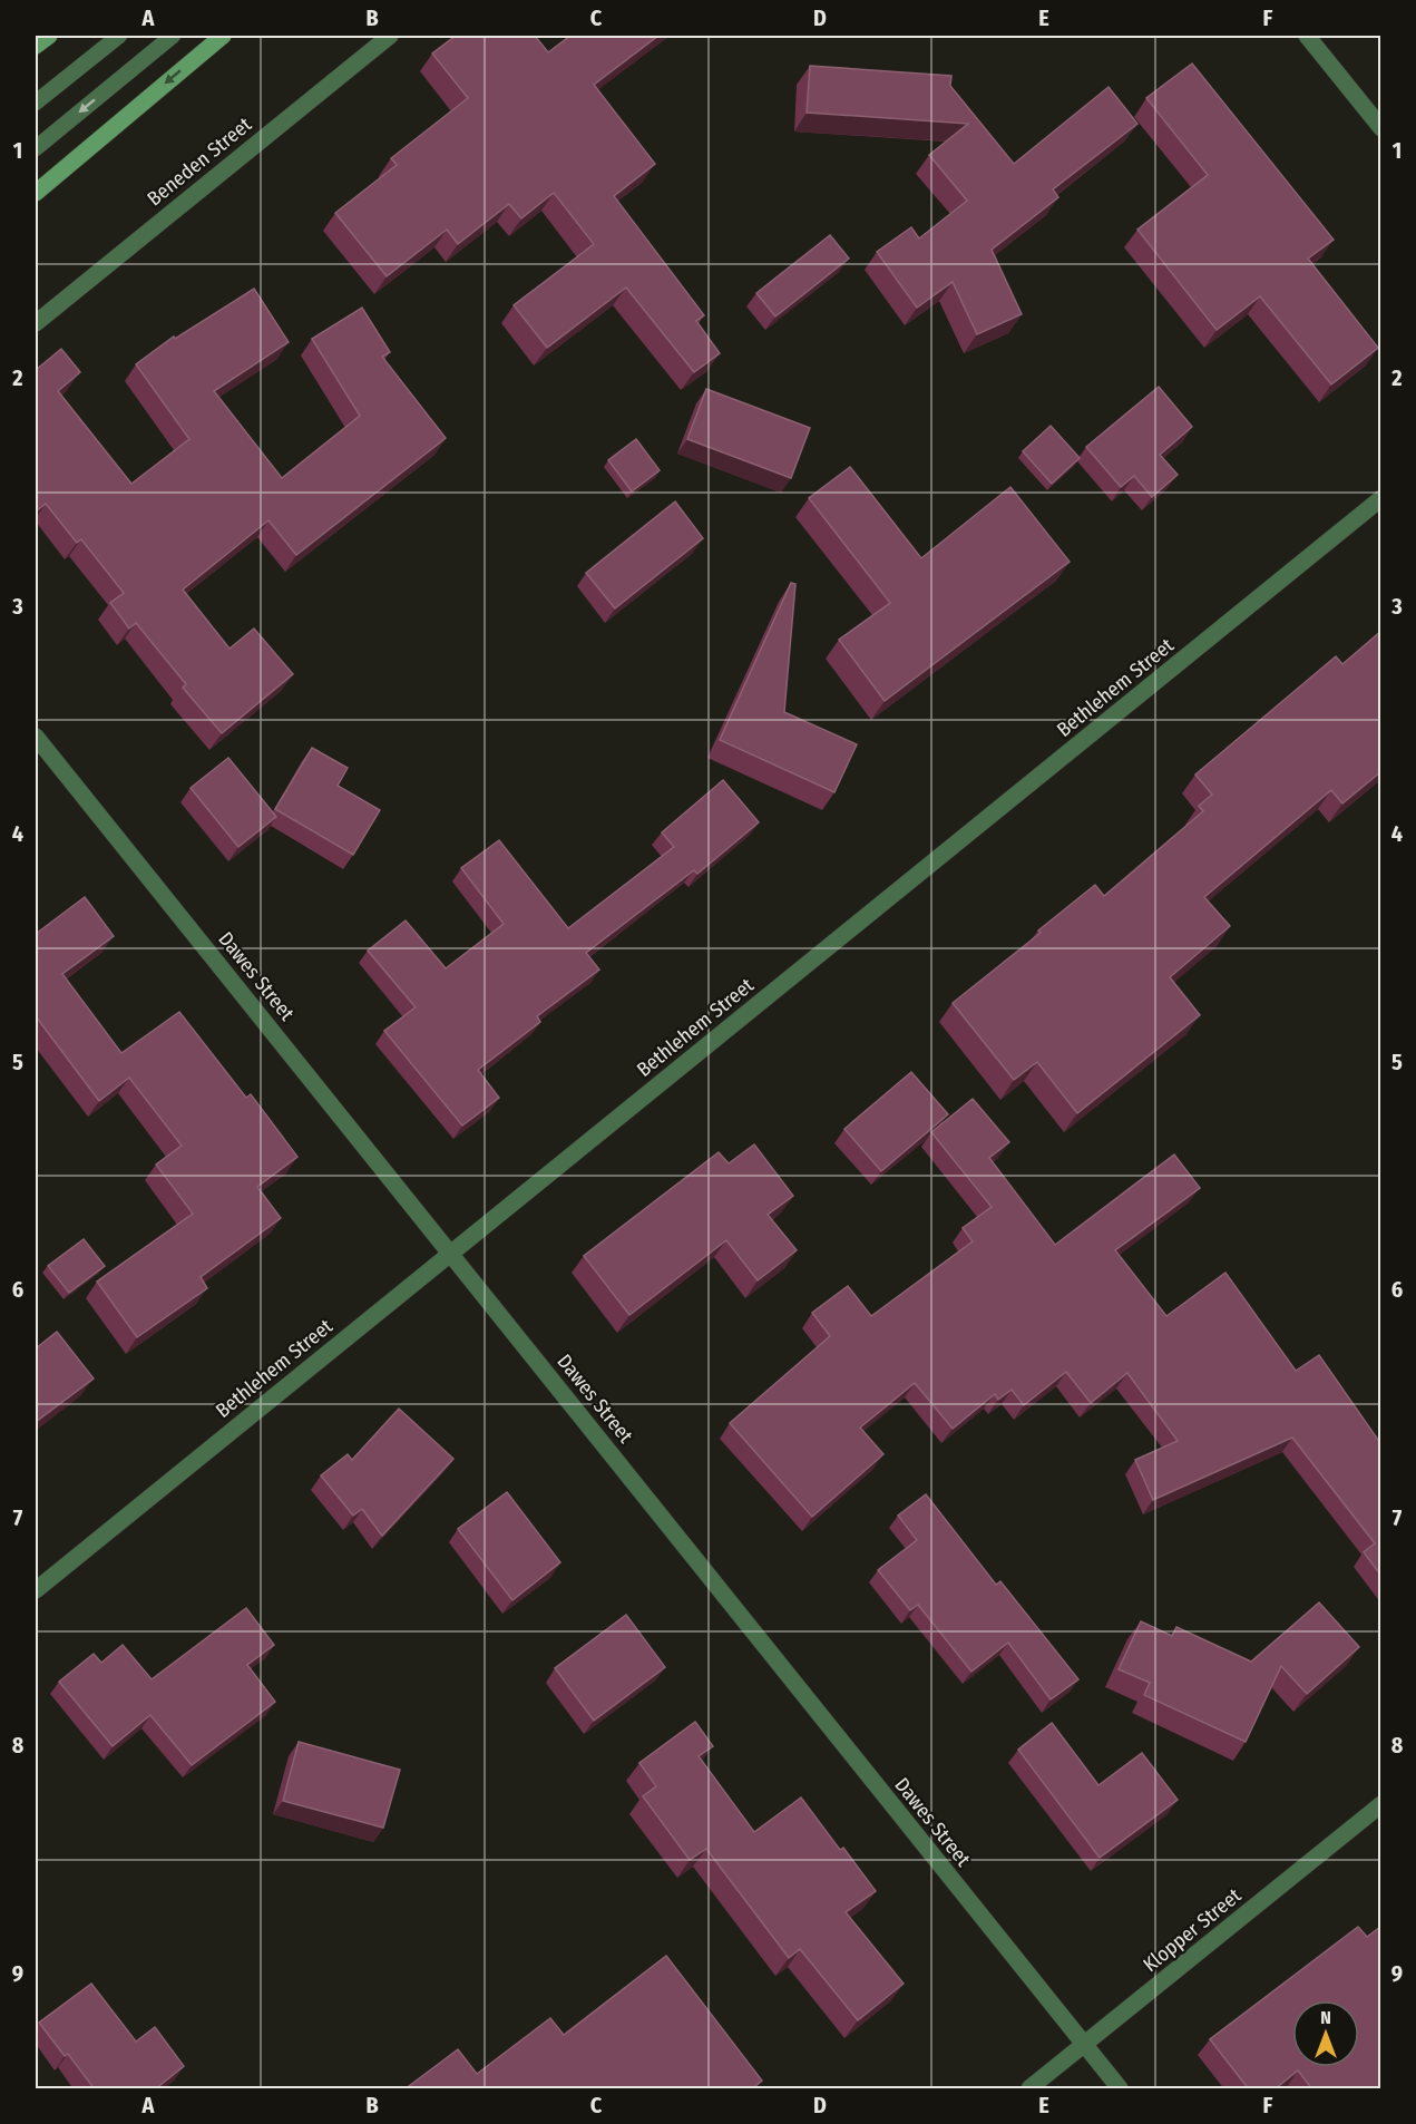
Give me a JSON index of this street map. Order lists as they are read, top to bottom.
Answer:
{
  "streets": {
    "street": [
      "Beneden Street",
      "Bethlehem Street",
      "Dawes Street",
      "Klopper Street"
    ]
  },
  "crossings": [
    ["Bethlehem Street", "Dawes Street"],
    ["Dawes Street", "Klopper Street"]
  ],
  "north": "top",
  "grid": {
    "columns": [
      "A",
      "B",
      "C",
      "D",
      "E",
      "F"
    ],
    "rows": [
      "1",
      "2",
      "3",
      "4",
      "5",
      "6",
      "7",
      "8",
      "9"
    ]
  }
}
